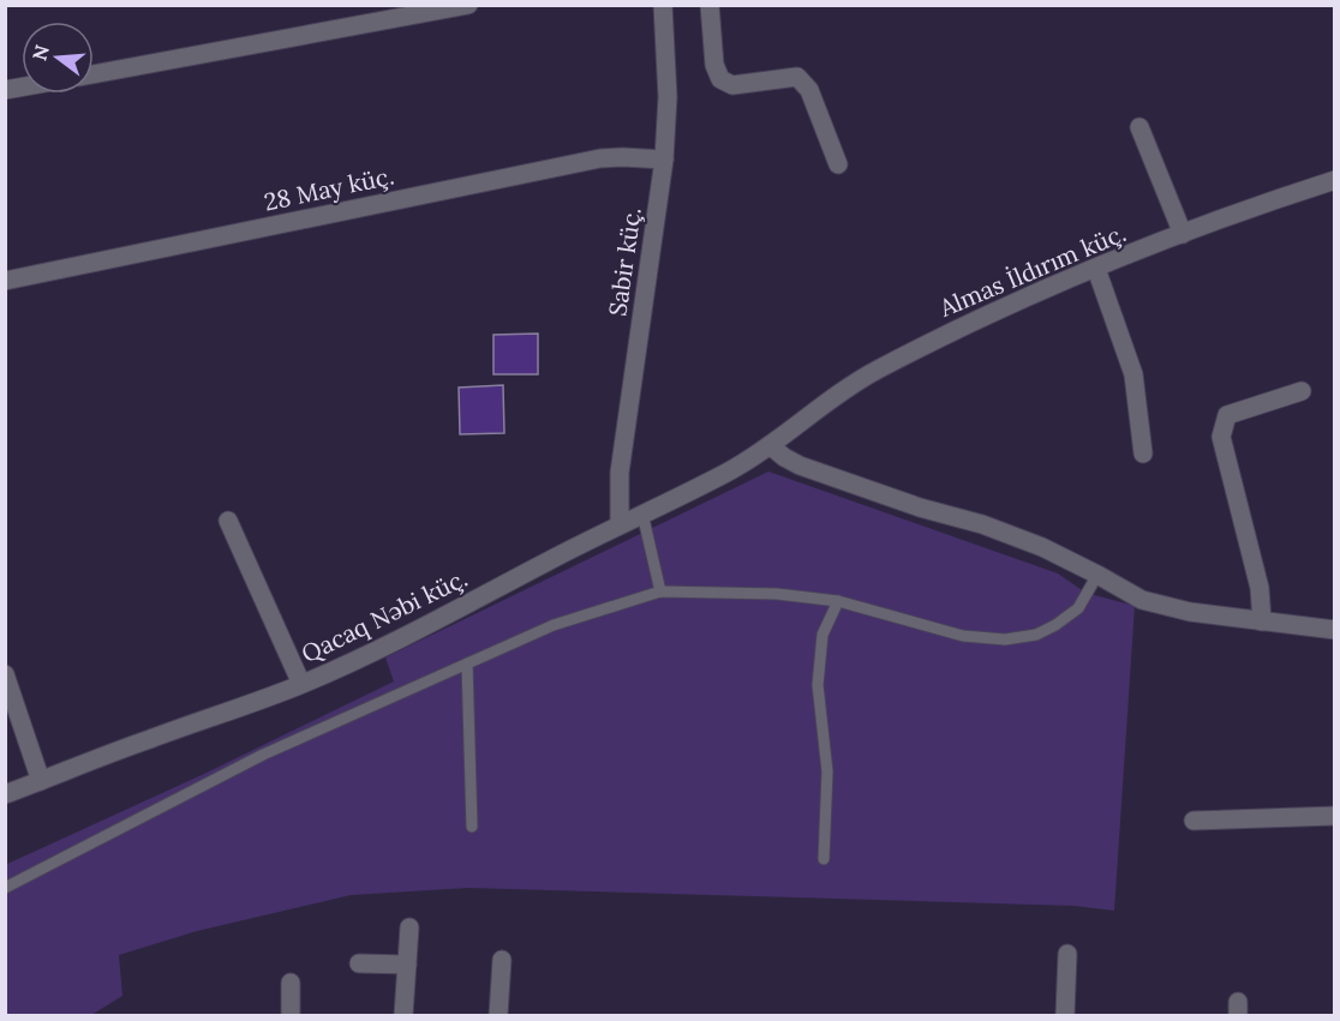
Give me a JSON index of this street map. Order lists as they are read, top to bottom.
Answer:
{
  "streets": {
    "street": [
      "28 May küç.",
      "Sabir küç.",
      "Almas İldırım küç.",
      "Qacaq Nəbi küç."
    ]
  },
  "crossings": [
    ["28 May küç.", "Sabir küç."],
    ["Sabir küç.", "Qacaq Nəbi küç."],
    ["Almas İldırım küç.", "Qacaq Nəbi küç."]
  ],
  "north": "left"
}
